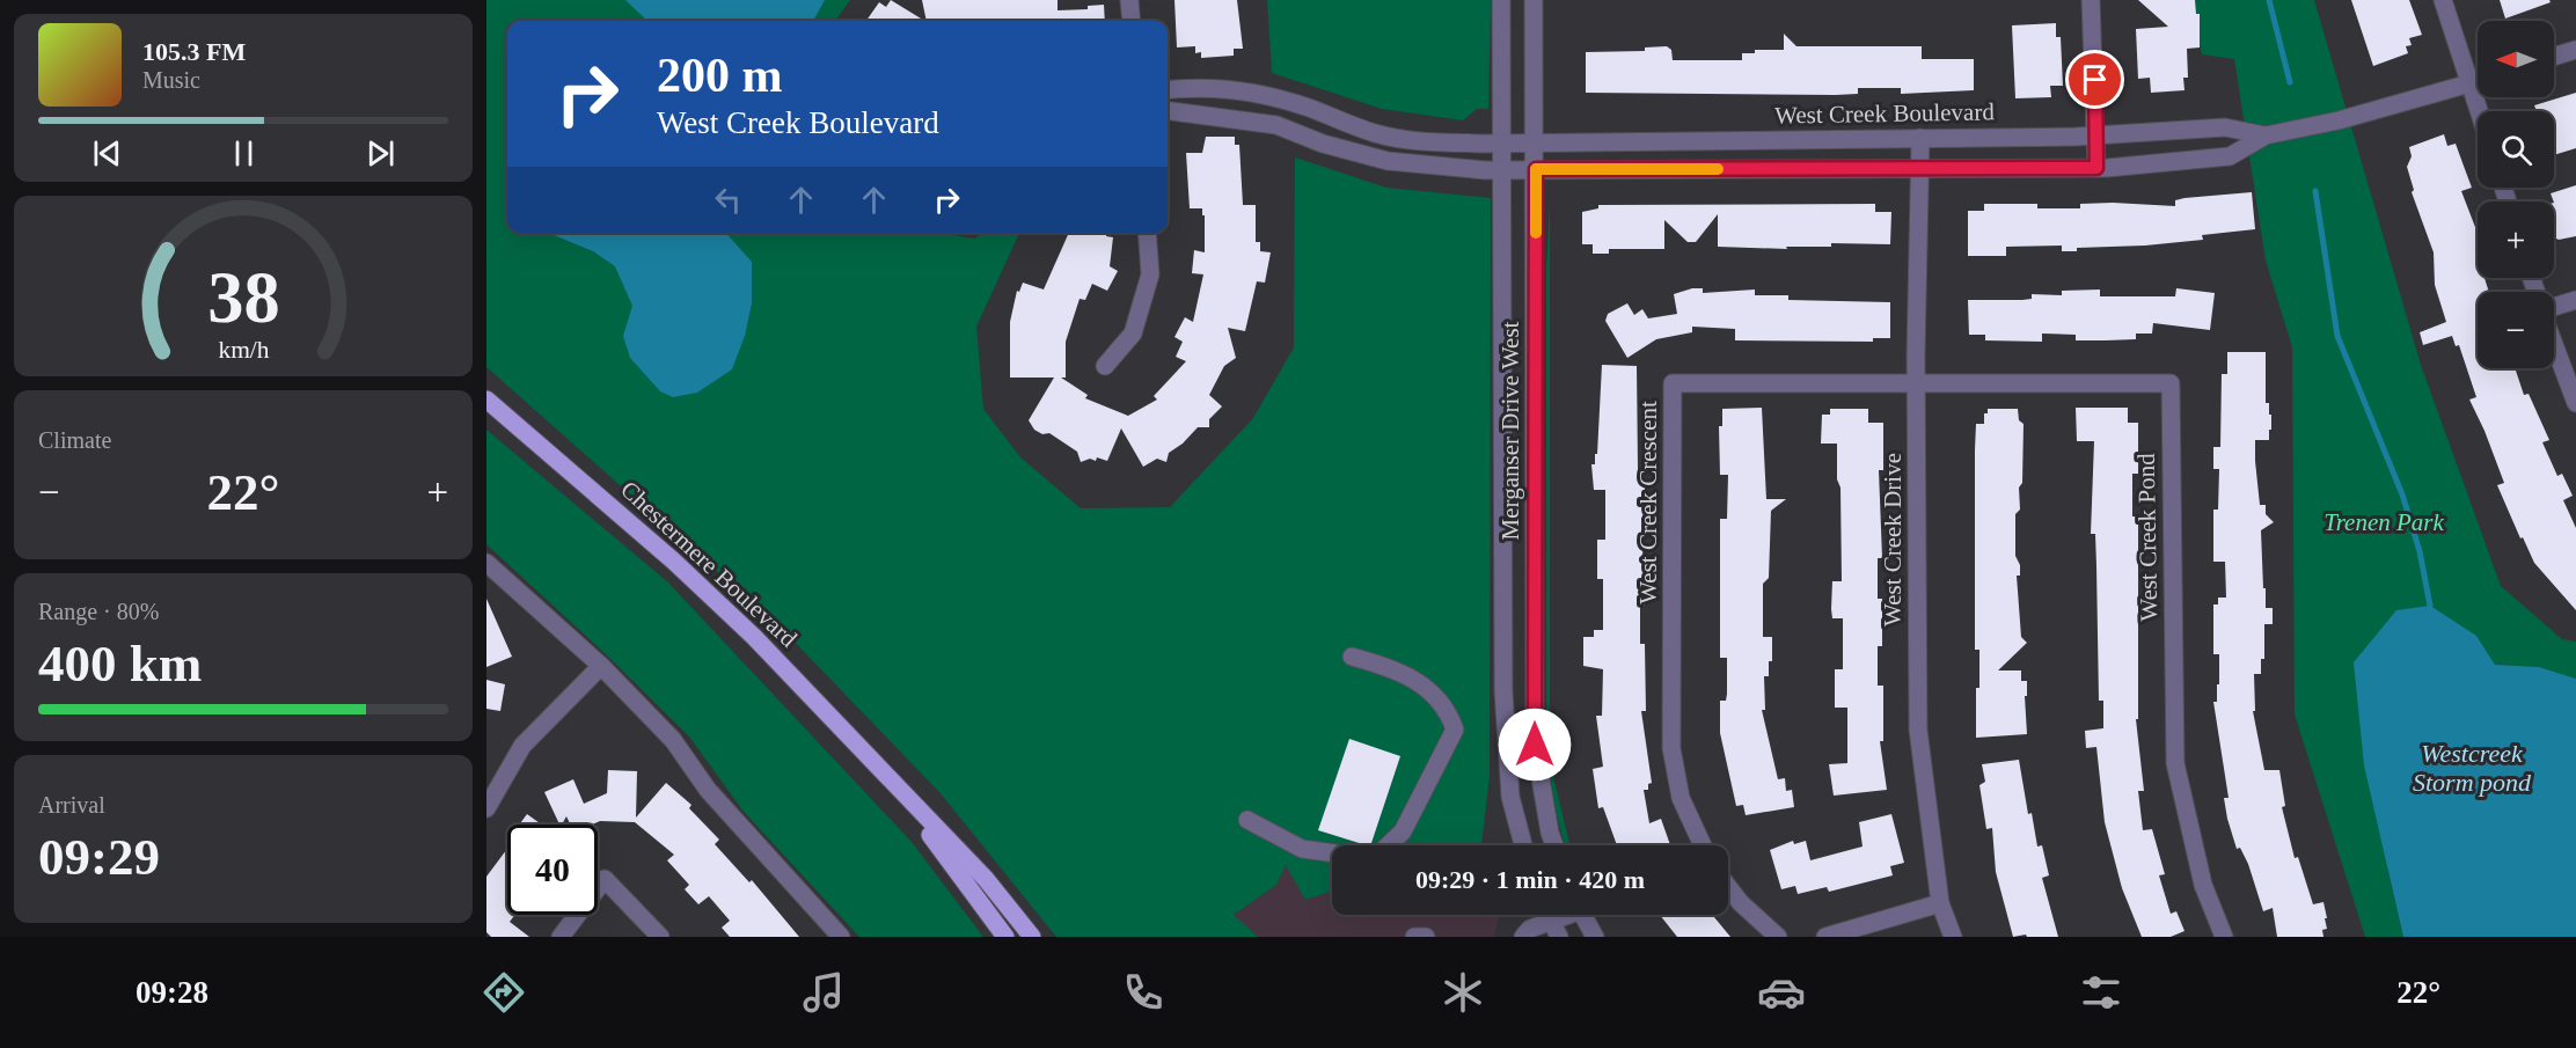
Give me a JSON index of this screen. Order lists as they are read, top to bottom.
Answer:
{
  "streets": {
    "main road": ["Chestermere Boulevard"],
    "street": [
      "West Creek Boulevard",
      "Merganser Drive West",
      "West Creek Crescent",
      "West Creek Pond",
      "West Creek Drive"
    ]
  },
  "crossings": [
    ["West Creek Boulevard", "Merganser Drive West"],
    ["West Creek Boulevard", "West Creek Drive"],
    ["West Creek Crescent", "West Creek Pond"],
    ["West Creek Crescent", "West Creek Drive"],
    ["West Creek Pond", "West Creek Drive"]
  ],
  "water": ["Westcreek Storm pond"],
  "parks": ["Trenen Park"],
  "north": "left",
  "page": {
    "map_buttons": ["+", "−"],
    "turn": ["200 m", "West Creek Boulevard"],
    "song": ["105.3 FM", "Music"],
    "tile": [
      "Climate",
      ["Range · 80%", "400 km"],
      ["Arrival", "09:29"]
    ],
    "heat": ["−", "22°", "+"],
    "limit": "40",
    "trip": "09:29 · 1 min · 420 m",
    "tabs": ["09:28", "22°"],
    "gauge": ["38", "km/h"]
  }
}
